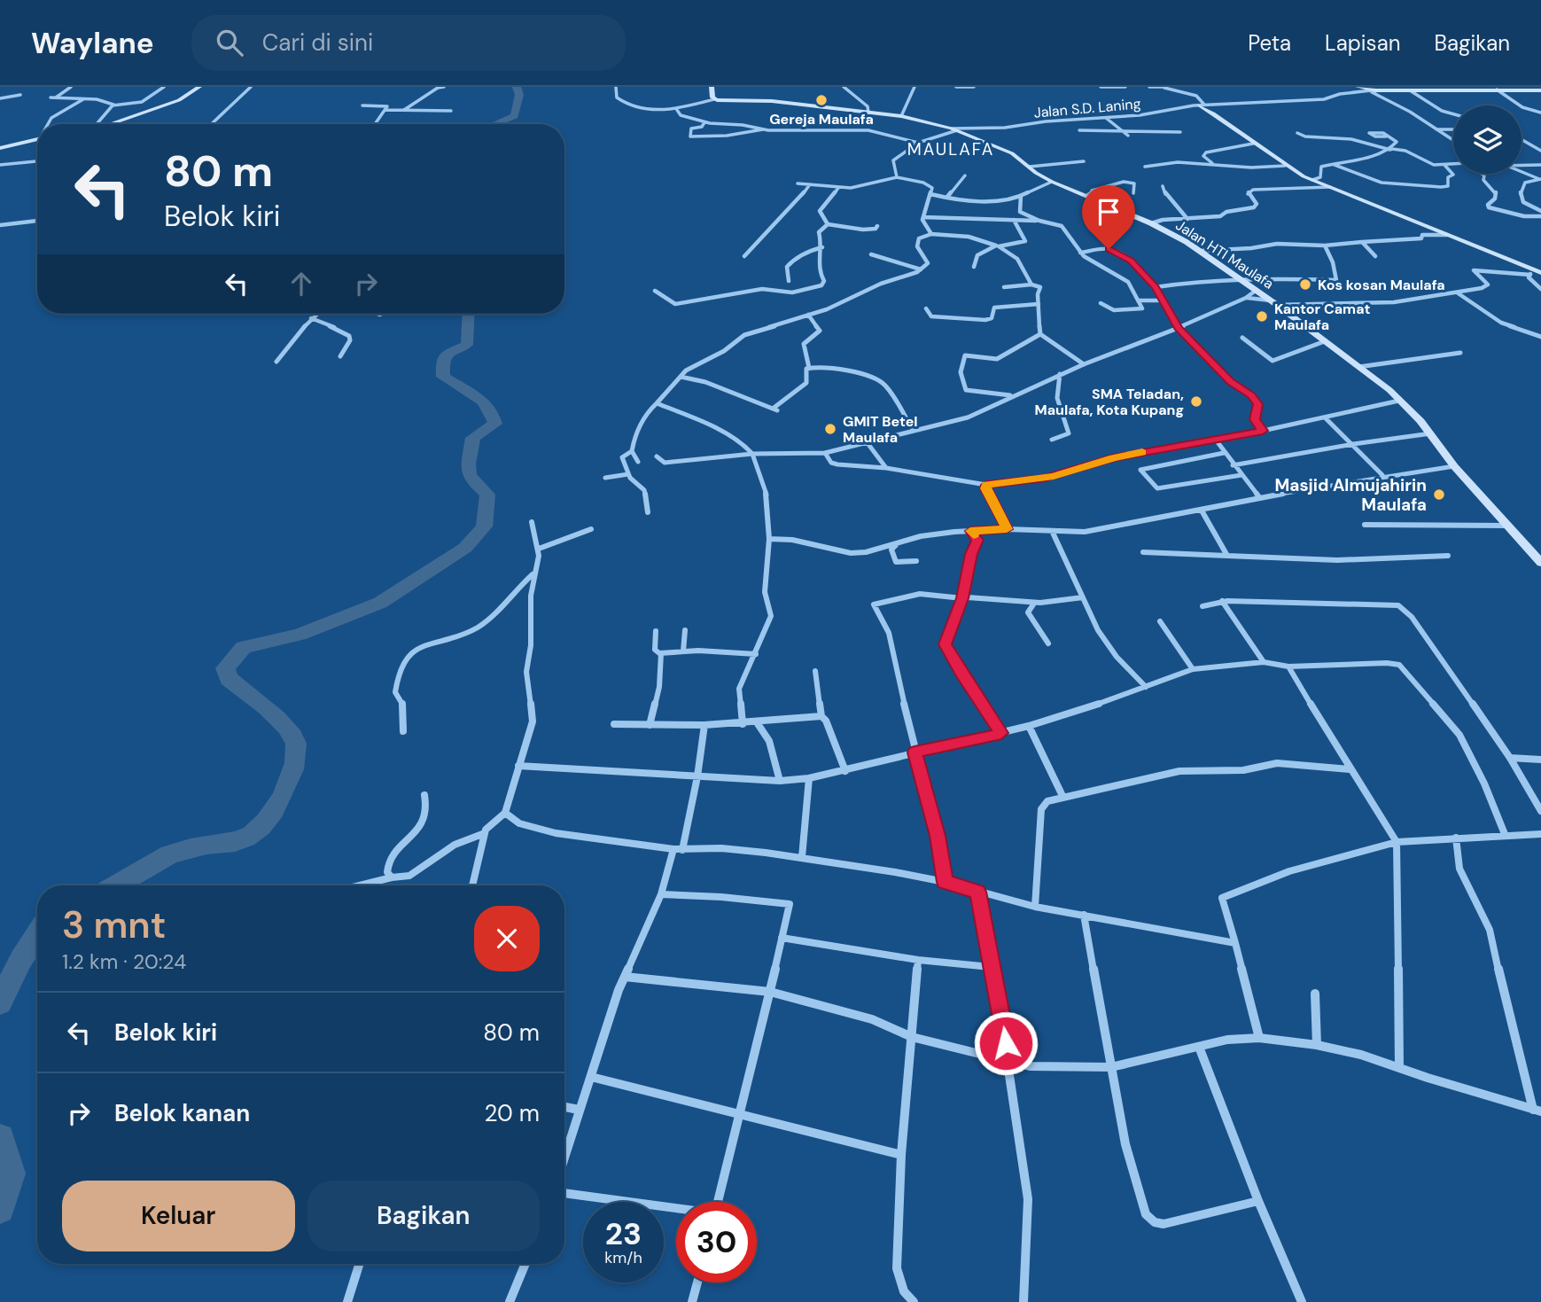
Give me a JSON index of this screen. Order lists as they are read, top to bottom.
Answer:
{
  "streets": {
    "street": ["Jalan S.D. Laning", "Jalan HTI Maulafa"]
  },
  "crossings": [
    ["Jalan S.D. Laning", "Jalan HTI Maulafa"]
  ],
  "districts": ["MAULAFA"],
  "places": [
    "Gereja Maulafa",
    "Kos kosan Maulafa",
    "Kantor Camat Maulafa",
    "SMA Teladan, Maulafa, Kota Kupang",
    "GMIT Betel Maulafa",
    "Masjid Almujahirin Maulafa"
  ],
  "page": {
    "header": "Waylane",
    "search": "Cari di sini",
    "nav": ["Peta", "Lapisan", "Bagikan"],
    "turn": ["80 m", "Belok kiri"],
    "heading": ["3 mnt", "1.2 km · 20:24"],
    "list": [
      {
        "name": "Belok kiri",
        "value": "80 m"
      },
      {
        "name": "Belok kanan",
        "value": "20 m"
      }
    ],
    "buttons": ["Keluar", "Bagikan"],
    "speed": "23 km/h",
    "limit": "30"
  }
}
